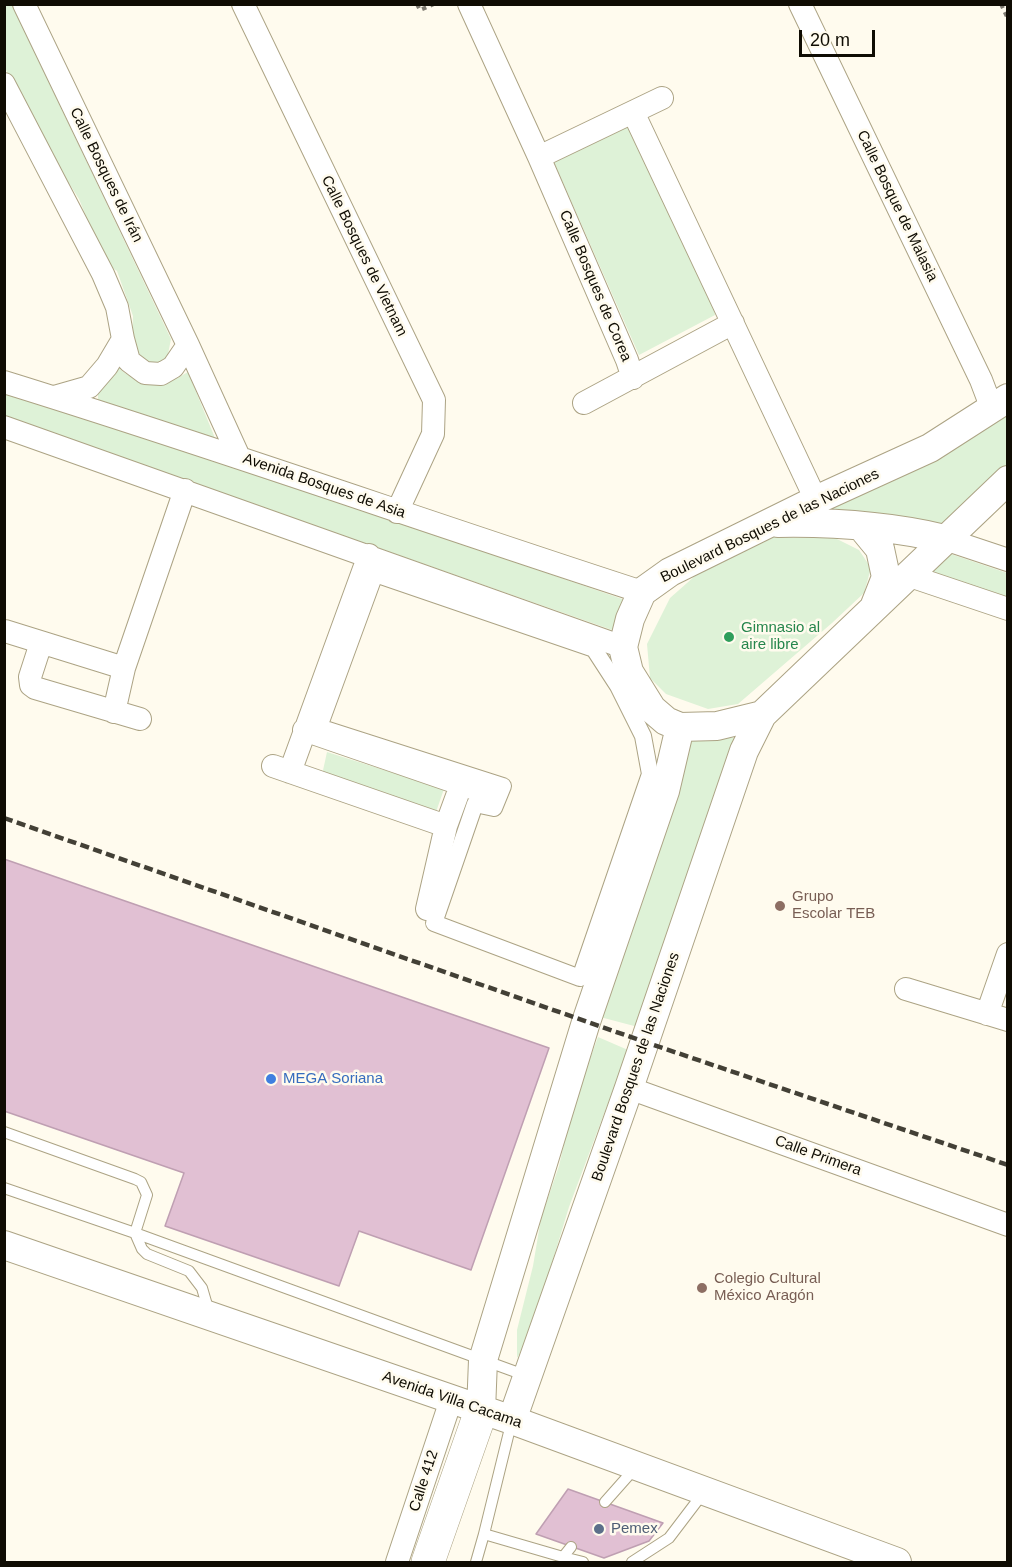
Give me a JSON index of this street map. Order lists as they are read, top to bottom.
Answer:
{
  "streets": {
    "street": [
      "Calle Bosques de Irán",
      "Calle Bosque de Malasia",
      "Calle Bosques de Vietnam",
      "Calle Bosques de Corea",
      "Avenida Bosques de Asia",
      "Boulevard Bosques de las Naciones",
      "Calle Primera",
      "Avenida Villa Cacama",
      "Calle 412"
    ]
  },
  "crossings": [
    ["Calle Bosques de Irán", "Avenida Bosques de Asia"],
    ["Calle Bosque de Malasia", "Boulevard Bosques de las Naciones"],
    ["Calle Bosques de Vietnam", "Avenida Bosques de Asia"],
    ["Avenida Bosques de Asia", "Boulevard Bosques de las Naciones"],
    ["Boulevard Bosques de las Naciones", "Calle Primera"],
    ["Boulevard Bosques de las Naciones", "Avenida Villa Cacama"],
    ["Avenida Villa Cacama", "Calle 412"]
  ],
  "places": [
    "Gimnasio al aire libre",
    "Grupo Escolar TEB",
    "MEGA Soriana",
    "Colegio Cultural México Aragón",
    "Pemex"
  ],
  "scale_bar": "20 m"
}
